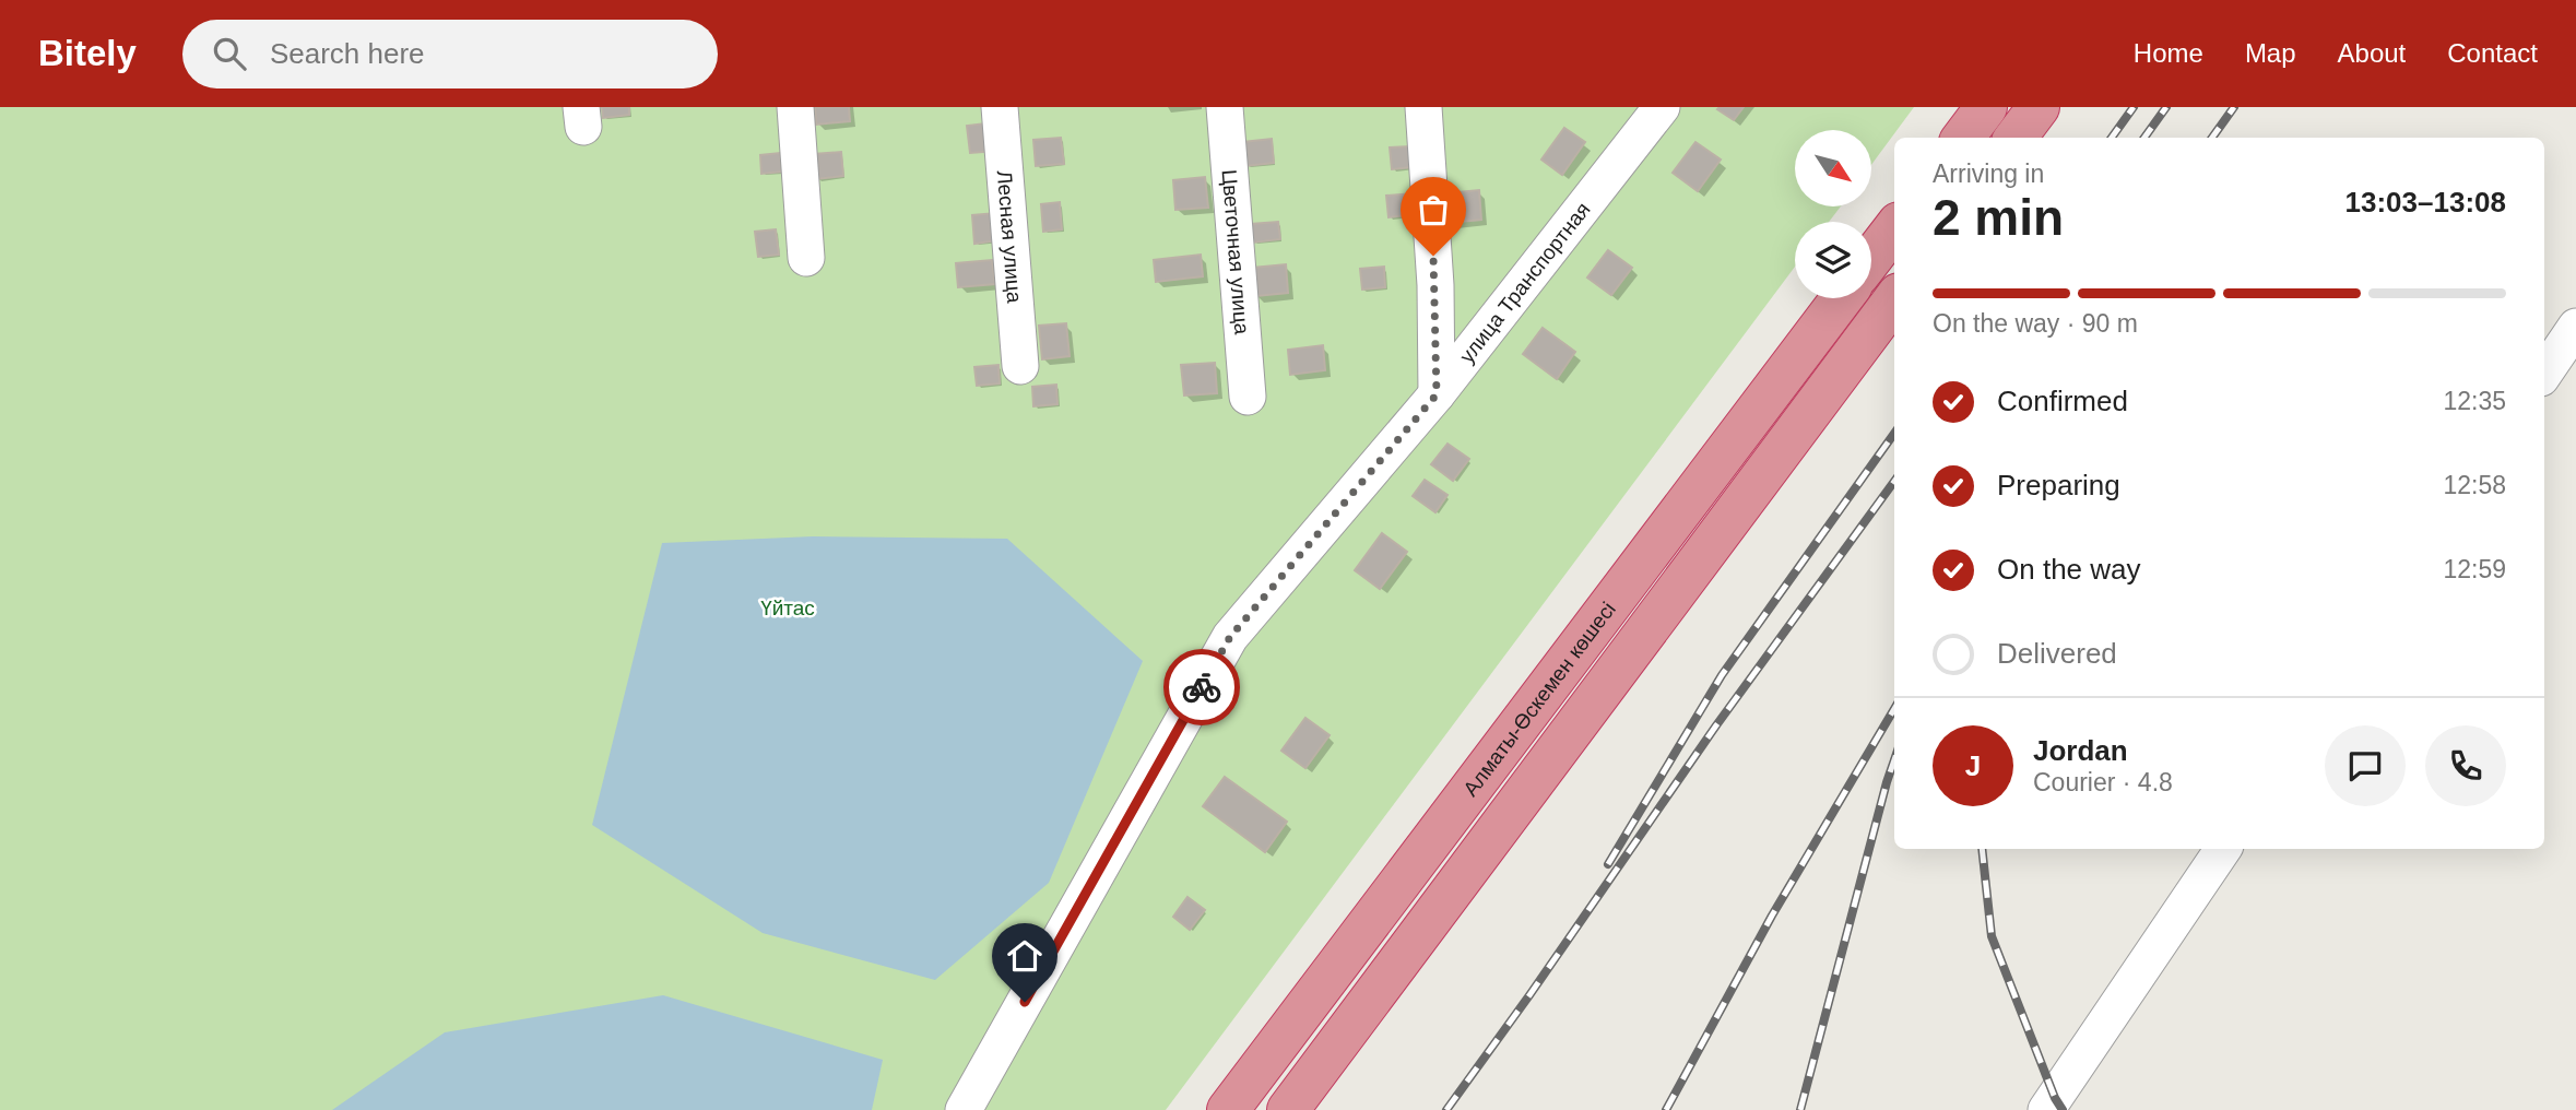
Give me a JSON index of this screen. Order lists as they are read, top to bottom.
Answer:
{
  "streets": {
    "highway": ["Алматы-Өскемен көшесі"],
    "street": ["Лесная улица", "Цветочная улица", "улица Транспортная"]
  },
  "parks": ["Үйтас"],
  "north": "bottom right",
  "page": {
    "header": "Bitely",
    "search": "Search here",
    "nav": [
      "Home",
      "Map",
      "About",
      "Contact"
    ],
    "heading": ["2 min", "Arriving in", "13:03–13:08"],
    "panel": ["Jordan", "Courier · 4.8"],
    "bar": "On the way · 90 m",
    "list": [
      ["Confirmed", "12:35"],
      ["Preparing", "12:58"],
      ["On the way", "12:59"],
      "Delivered"
    ],
    "round": "J"
  }
}
